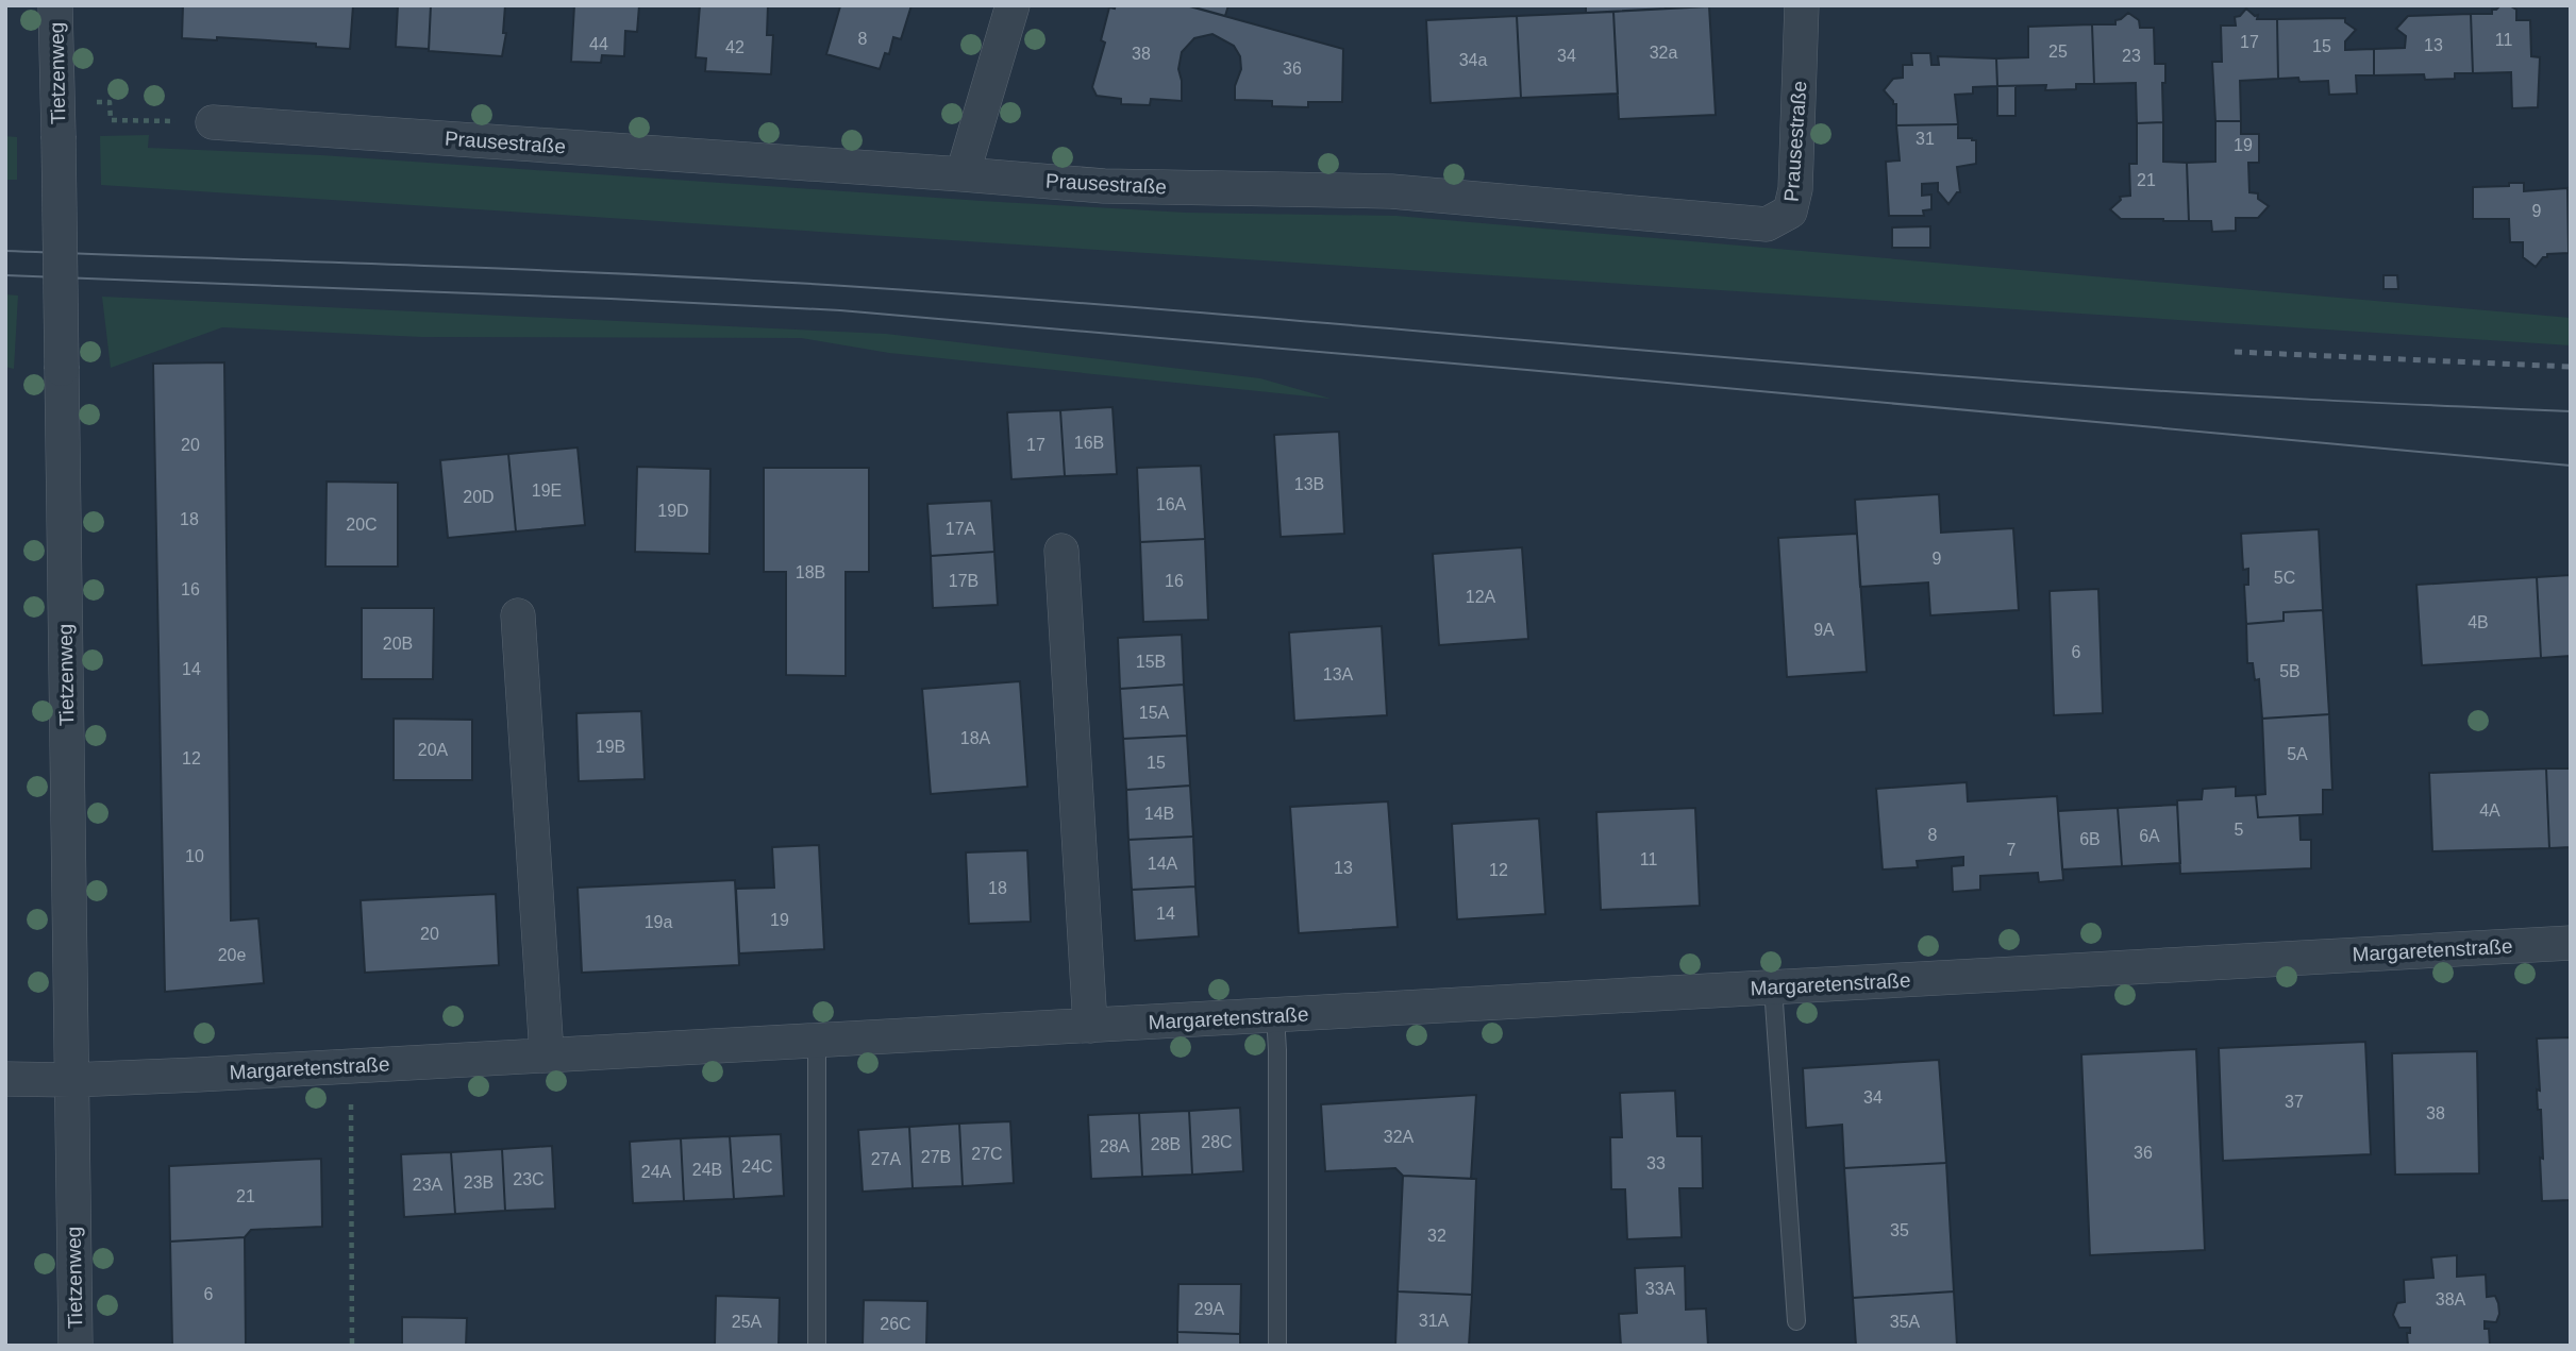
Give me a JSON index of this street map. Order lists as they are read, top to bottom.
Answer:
{
  "streets": {
    "street": ["Tietzenweg", "Prausestraße", "Margaretenstraße"]
  },
  "crossings": [
    ["Tietzenweg", "Margaretenstraße"]
  ],
  "house_numbers": [
    "8",
    "11",
    "17",
    "44",
    "13",
    "15",
    "42",
    "25",
    "32a",
    "38",
    "34",
    "23",
    "34a",
    "36",
    "31",
    "19",
    "21",
    "9",
    "16B",
    "20",
    "17",
    "13B",
    "19E",
    "20D",
    "16A",
    "19D",
    "18",
    "20C",
    "17A",
    "9",
    "18B",
    "5C",
    "17B",
    "16",
    "16",
    "12A",
    "4B",
    "9A",
    "20B",
    "6",
    "15B",
    "14",
    "5B",
    "13A",
    "15A",
    "18A",
    "19B",
    "20A",
    "5A",
    "12",
    "15",
    "4A",
    "14B",
    "5",
    "8",
    "6A",
    "6B",
    "7",
    "10",
    "11",
    "14A",
    "13",
    "12",
    "18",
    "14",
    "19",
    "19a",
    "20",
    "20e",
    "34",
    "37",
    "38",
    "32A",
    "28C",
    "28B",
    "28A",
    "36",
    "27C",
    "27B",
    "27A",
    "33",
    "24C",
    "24B",
    "24A",
    "23C",
    "23B",
    "23A",
    "21",
    "35",
    "32",
    "33A",
    "6",
    "38A",
    "29A",
    "31A",
    "25A",
    "35A",
    "26C"
  ]
}
